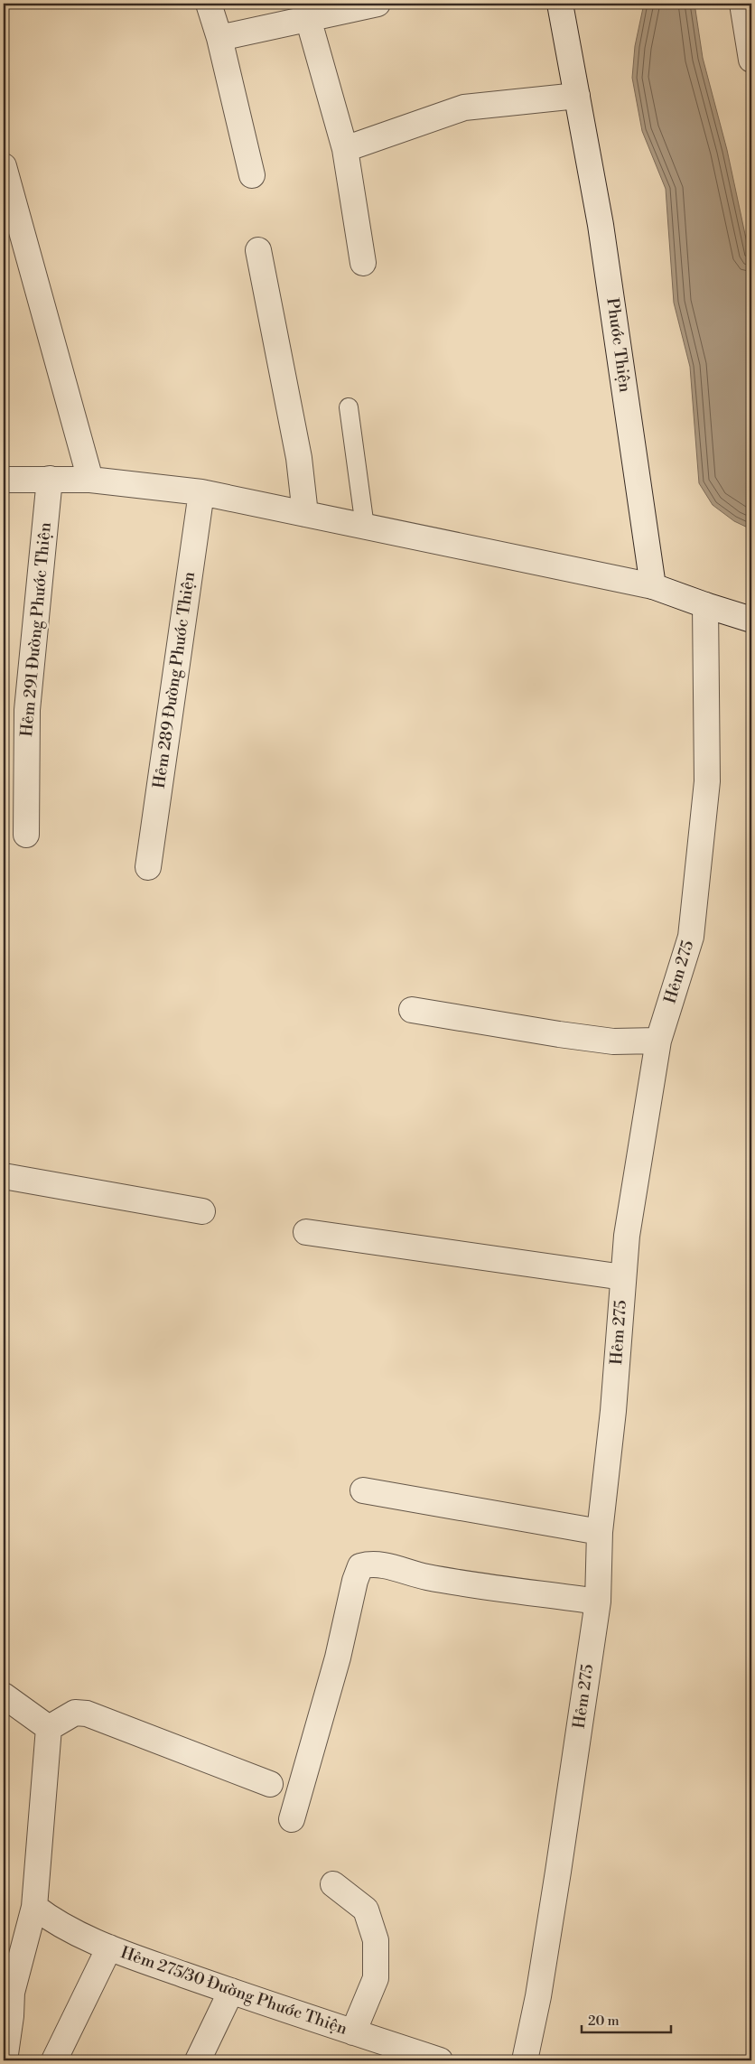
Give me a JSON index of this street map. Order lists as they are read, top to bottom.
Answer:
{
  "streets": {
    "street": [
      "Phước Thiện",
      "Hẻm 291 Đường Phước Thiện",
      "Hẻm 289 Đường Phước Thiện",
      "Hẻm 275",
      "Hẻm 275/30 Đường Phước Thiện"
    ]
  },
  "scale_bar": "20 m"
}
